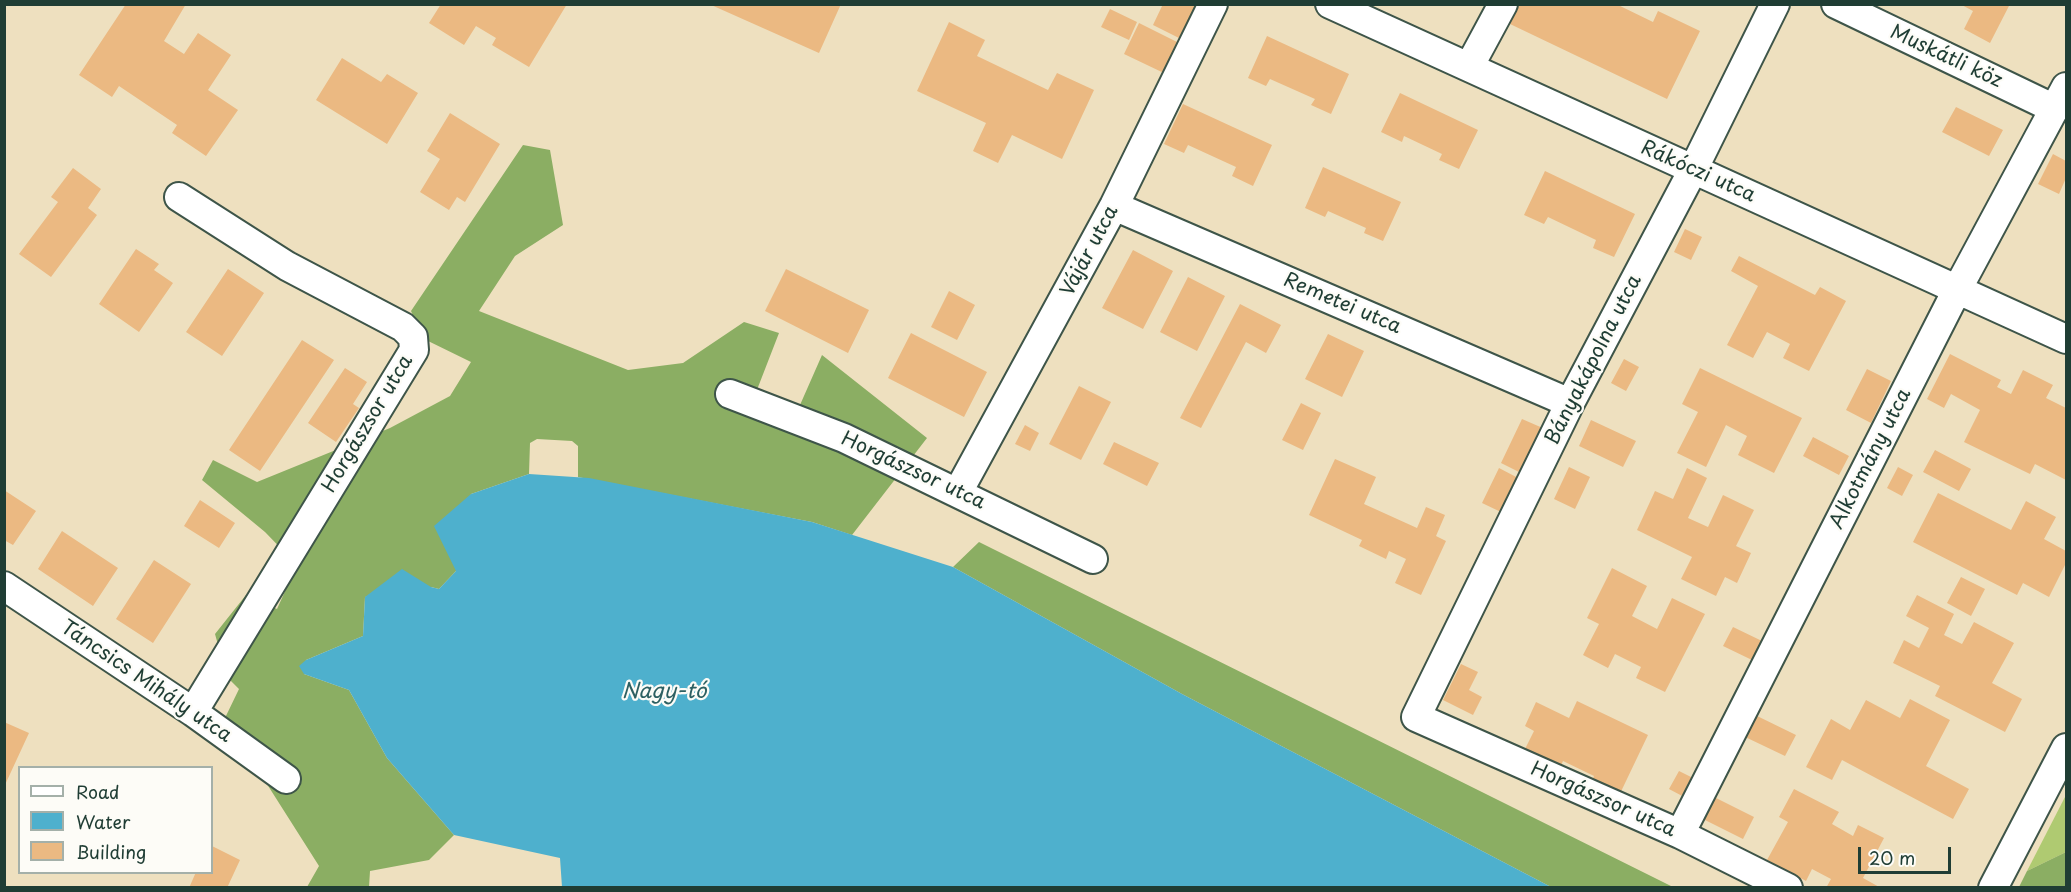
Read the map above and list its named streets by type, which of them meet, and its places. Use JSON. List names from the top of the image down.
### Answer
{
  "streets": {
    "street": [
      "Muskátli köz",
      "Rákóczi utca",
      "Vájár utca",
      "Remetei utca",
      "Bányakápolna utca",
      "Horgászsor utca",
      "Alkotmány utca",
      "Táncsics Mihály utca"
    ]
  },
  "crossings": [
    ["Muskátli köz", "Alkotmány utca"],
    ["Rákóczi utca", "Bányakápolna utca"],
    ["Rákóczi utca", "Alkotmány utca"],
    ["Vájár utca", "Remetei utca"],
    ["Vájár utca", "Horgászsor utca"],
    ["Remetei utca", "Bányakápolna utca"],
    ["Bányakápolna utca", "Horgászsor utca"],
    ["Horgászsor utca", "Alkotmány utca"],
    ["Horgászsor utca", "Táncsics Mihály utca"]
  ],
  "water": ["Nagy-tó"],
  "legend": ["Road", "Water", "Building"],
  "scale_bar": "20 m"
}
